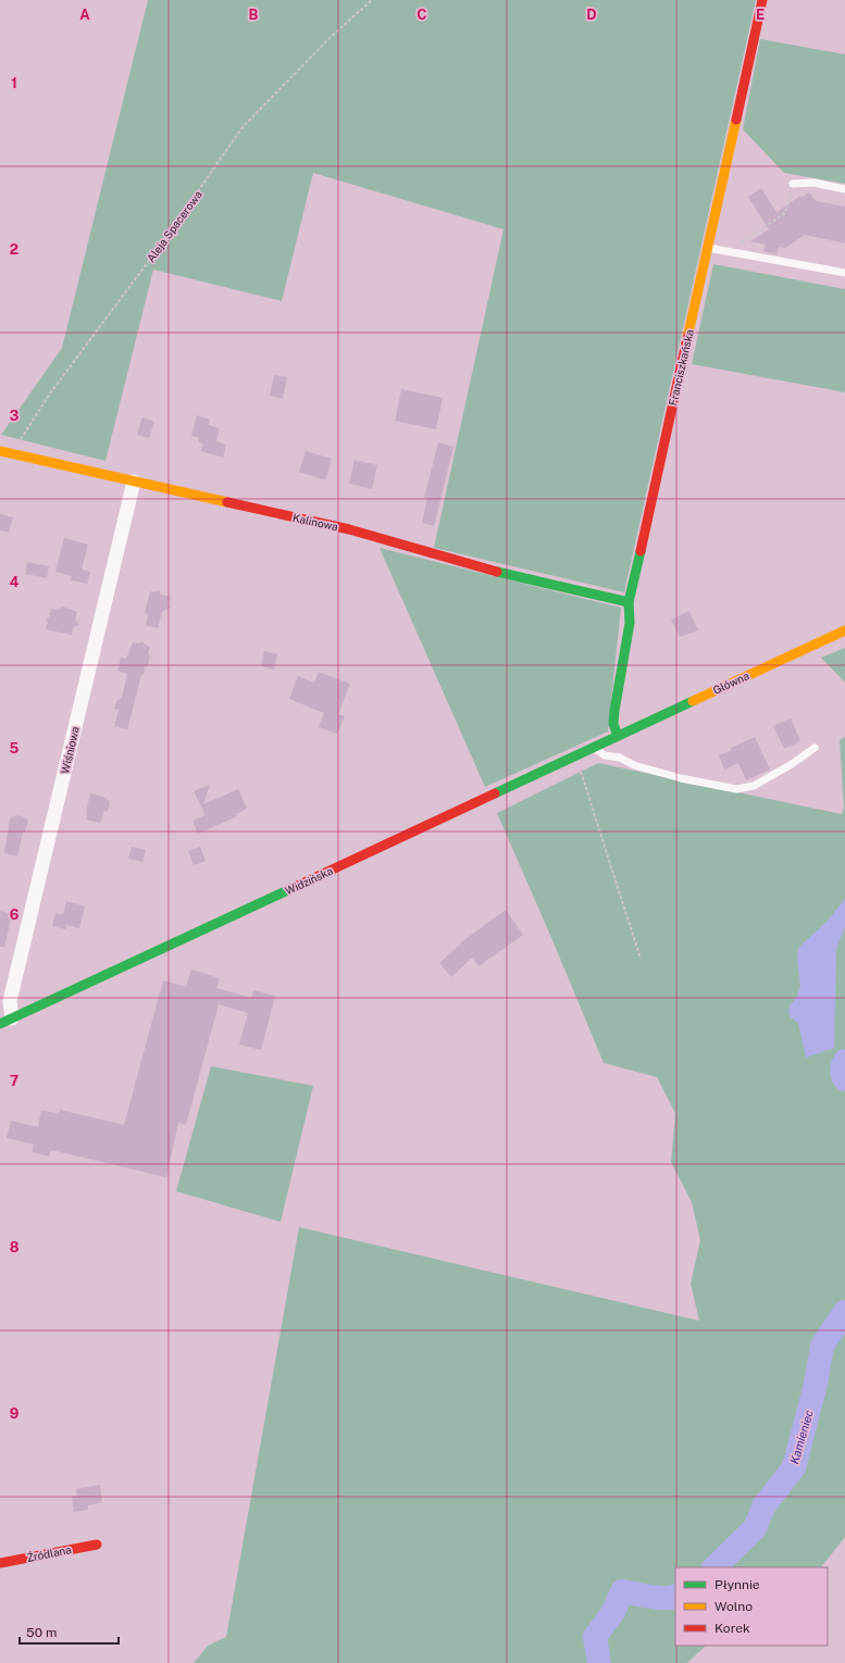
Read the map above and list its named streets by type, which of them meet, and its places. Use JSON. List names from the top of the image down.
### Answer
{
  "streets": {
    "street": [
      "Franciszkańska",
      "Kalinowa",
      "Główna",
      "Wiśniowa",
      "Widzińska",
      "Źródlana"
    ],
    "path": ["Aleja Spacerowa"]
  },
  "crossings": [
    ["Aleja Spacerowa", "Kalinowa"],
    ["Franciszkańska", "Kalinowa"],
    ["Franciszkańska", "Główna"],
    ["Franciszkańska", "Widzińska"],
    ["Kalinowa", "Wiśniowa"],
    ["Główna", "Widzińska"],
    ["Wiśniowa", "Widzińska"]
  ],
  "water": ["Kamieniec"],
  "legend": ["Płynnie", "Wolno", "Korek"],
  "scale_bar": "50 m",
  "grid": {
    "columns": [
      "A",
      "B",
      "C",
      "D",
      "E"
    ],
    "rows": [
      "1",
      "2",
      "3",
      "4",
      "5",
      "6",
      "7",
      "8",
      "9"
    ]
  }
}
